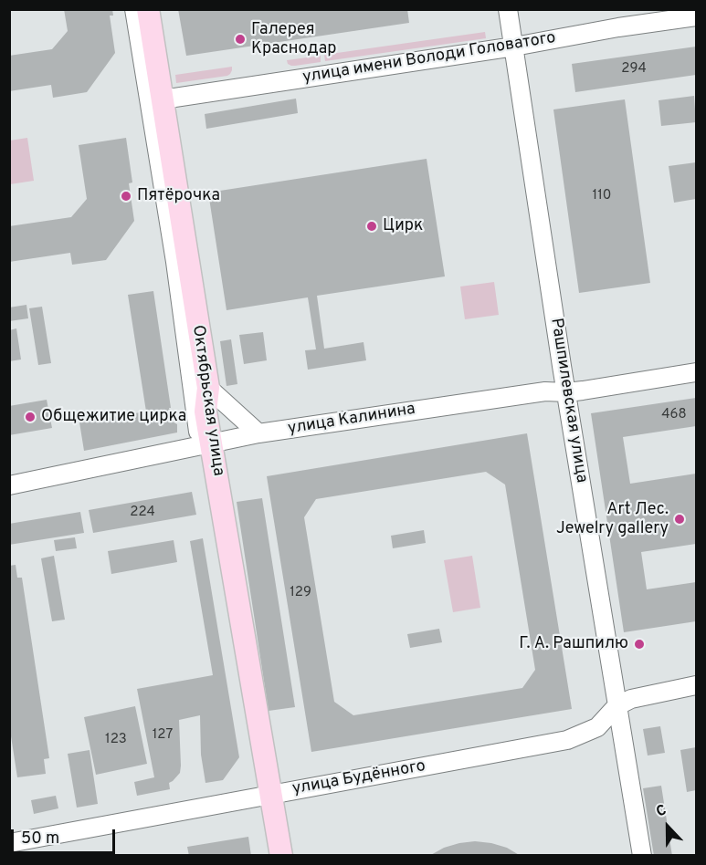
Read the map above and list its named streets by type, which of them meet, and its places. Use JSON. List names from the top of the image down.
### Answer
{
  "streets": {
    "main road": ["Октябрьская улица"],
    "street": [
      "улица имени Володи Головатого",
      "Рашпилевская улица",
      "улица Калинина",
      "улица Будённого"
    ]
  },
  "crossings": [
    ["улица имени Володи Головатого", "Октябрьская улица"],
    ["улица имени Володи Головатого", "Рашпилевская улица"],
    ["Октябрьская улица", "улица Калинина"],
    ["Октябрьская улица", "улица Будённого"],
    ["Рашпилевская улица", "улица Калинина"],
    ["Рашпилевская улица", "улица Будённого"]
  ],
  "places": [
    "Галерея Краснодар",
    "Пятёрочка",
    "Цирк",
    "Общежитие цирка",
    "Art Лес. Jewelry gallery",
    "Г. А. Рашпилю"
  ],
  "house_numbers": [
    "294",
    "110",
    "468",
    "224",
    "129",
    "127",
    "123"
  ],
  "scale_bar": "50 m",
  "north": "top"
}
